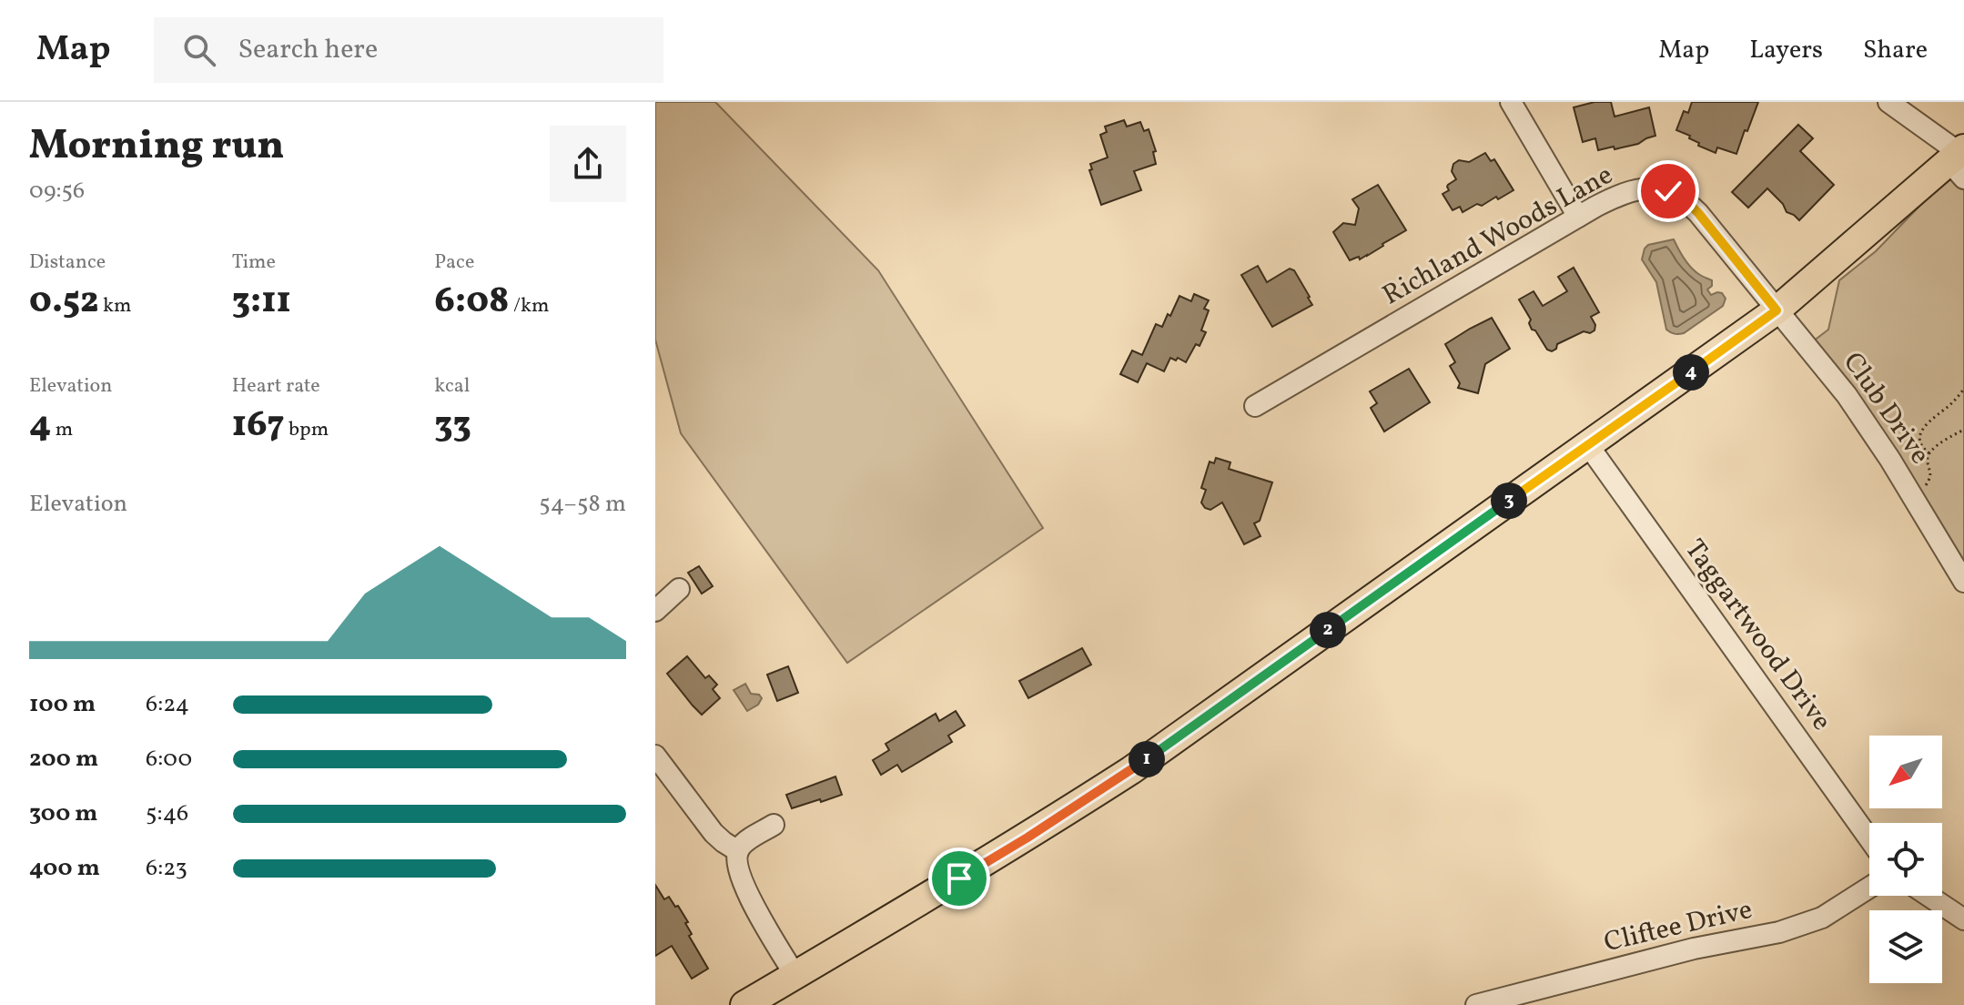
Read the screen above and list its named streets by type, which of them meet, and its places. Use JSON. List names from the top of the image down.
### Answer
{
  "streets": {
    "street": [
      "Richland Woods Lane",
      "Club Drive",
      "Taggartwood Drive",
      "Cliftee Drive"
    ]
  },
  "crossings": [
    ["Richland Woods Lane", "Club Drive"]
  ],
  "north": "bottom left",
  "page": {
    "header": "Map",
    "search": "Search here",
    "nav": ["Map", "Layers", "Share"],
    "heading": ["Morning run", "09:56"],
    "stats": [
      ["Distance", "0.52 km"],
      ["Time", "3:11"],
      ["Pace", "6:08 /km"],
      ["Elevation", "4 m"],
      ["Heart rate", "167 bpm"],
      ["kcal", "33"]
    ],
    "pins": [
      "4",
      "3",
      "2",
      "1"
    ],
    "chart": ["Elevation", "54–58 m"],
    "list": [
      {
        "name": "100 m",
        "note": "6:24"
      },
      {
        "name": "200 m",
        "note": "6:00"
      },
      {
        "name": "300 m",
        "note": "5:46"
      },
      {
        "name": "400 m",
        "note": "6:23"
      }
    ]
  }
}
